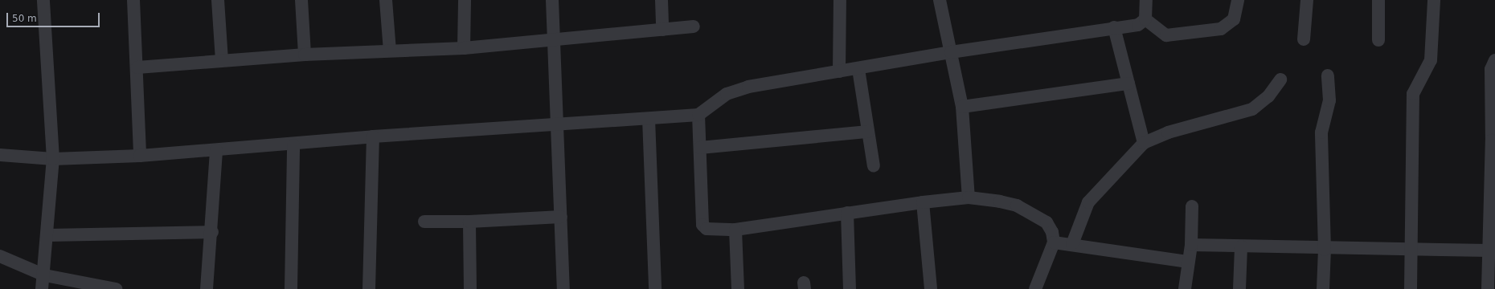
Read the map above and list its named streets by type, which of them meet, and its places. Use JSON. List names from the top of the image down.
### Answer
{
  "scale_bar": "50 m"
}
